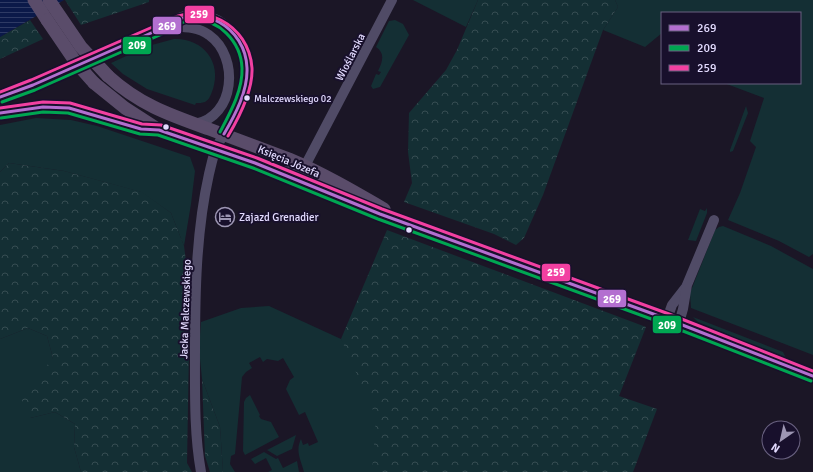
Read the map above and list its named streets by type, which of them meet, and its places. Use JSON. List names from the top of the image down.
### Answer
{
  "streets": {
    "main road": ["Księcia Józefa"],
    "street": ["Wioślarska", "Jacka Malczewskiego"]
  },
  "crossings": [
    ["Wioślarska", "Księcia Józefa"],
    ["Księcia Józefa", "Jacka Malczewskiego"]
  ],
  "places": {
    "other": ["Malczewskiego 02"],
    "hotel": ["Zajazd Grenadier"]
  },
  "lines": ["transit line 259", "transit line 269", "transit line 209"],
  "legend": ["269", "209", "259"],
  "north": "bottom left"
}
